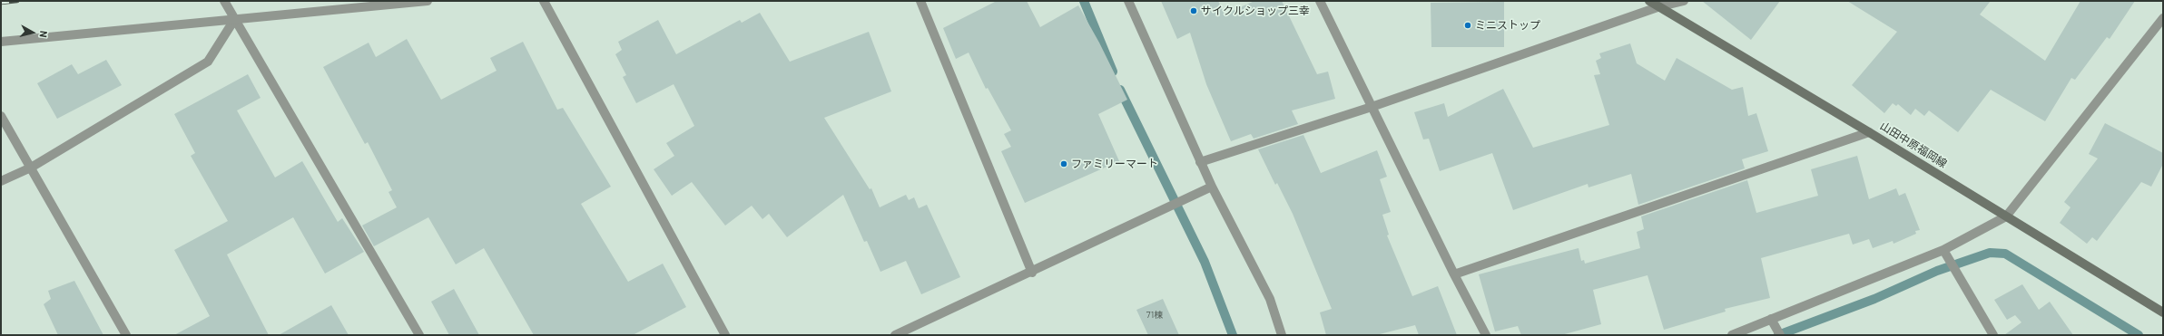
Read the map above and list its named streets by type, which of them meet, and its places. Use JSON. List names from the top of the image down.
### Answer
{
  "streets": {
    "main road": ["山田中原福岡線"]
  },
  "places": ["サイクルショップ三幸", "ミニストップ", "ファミリーマート"],
  "house_numbers": ["71棟"],
  "north": "right"
}
